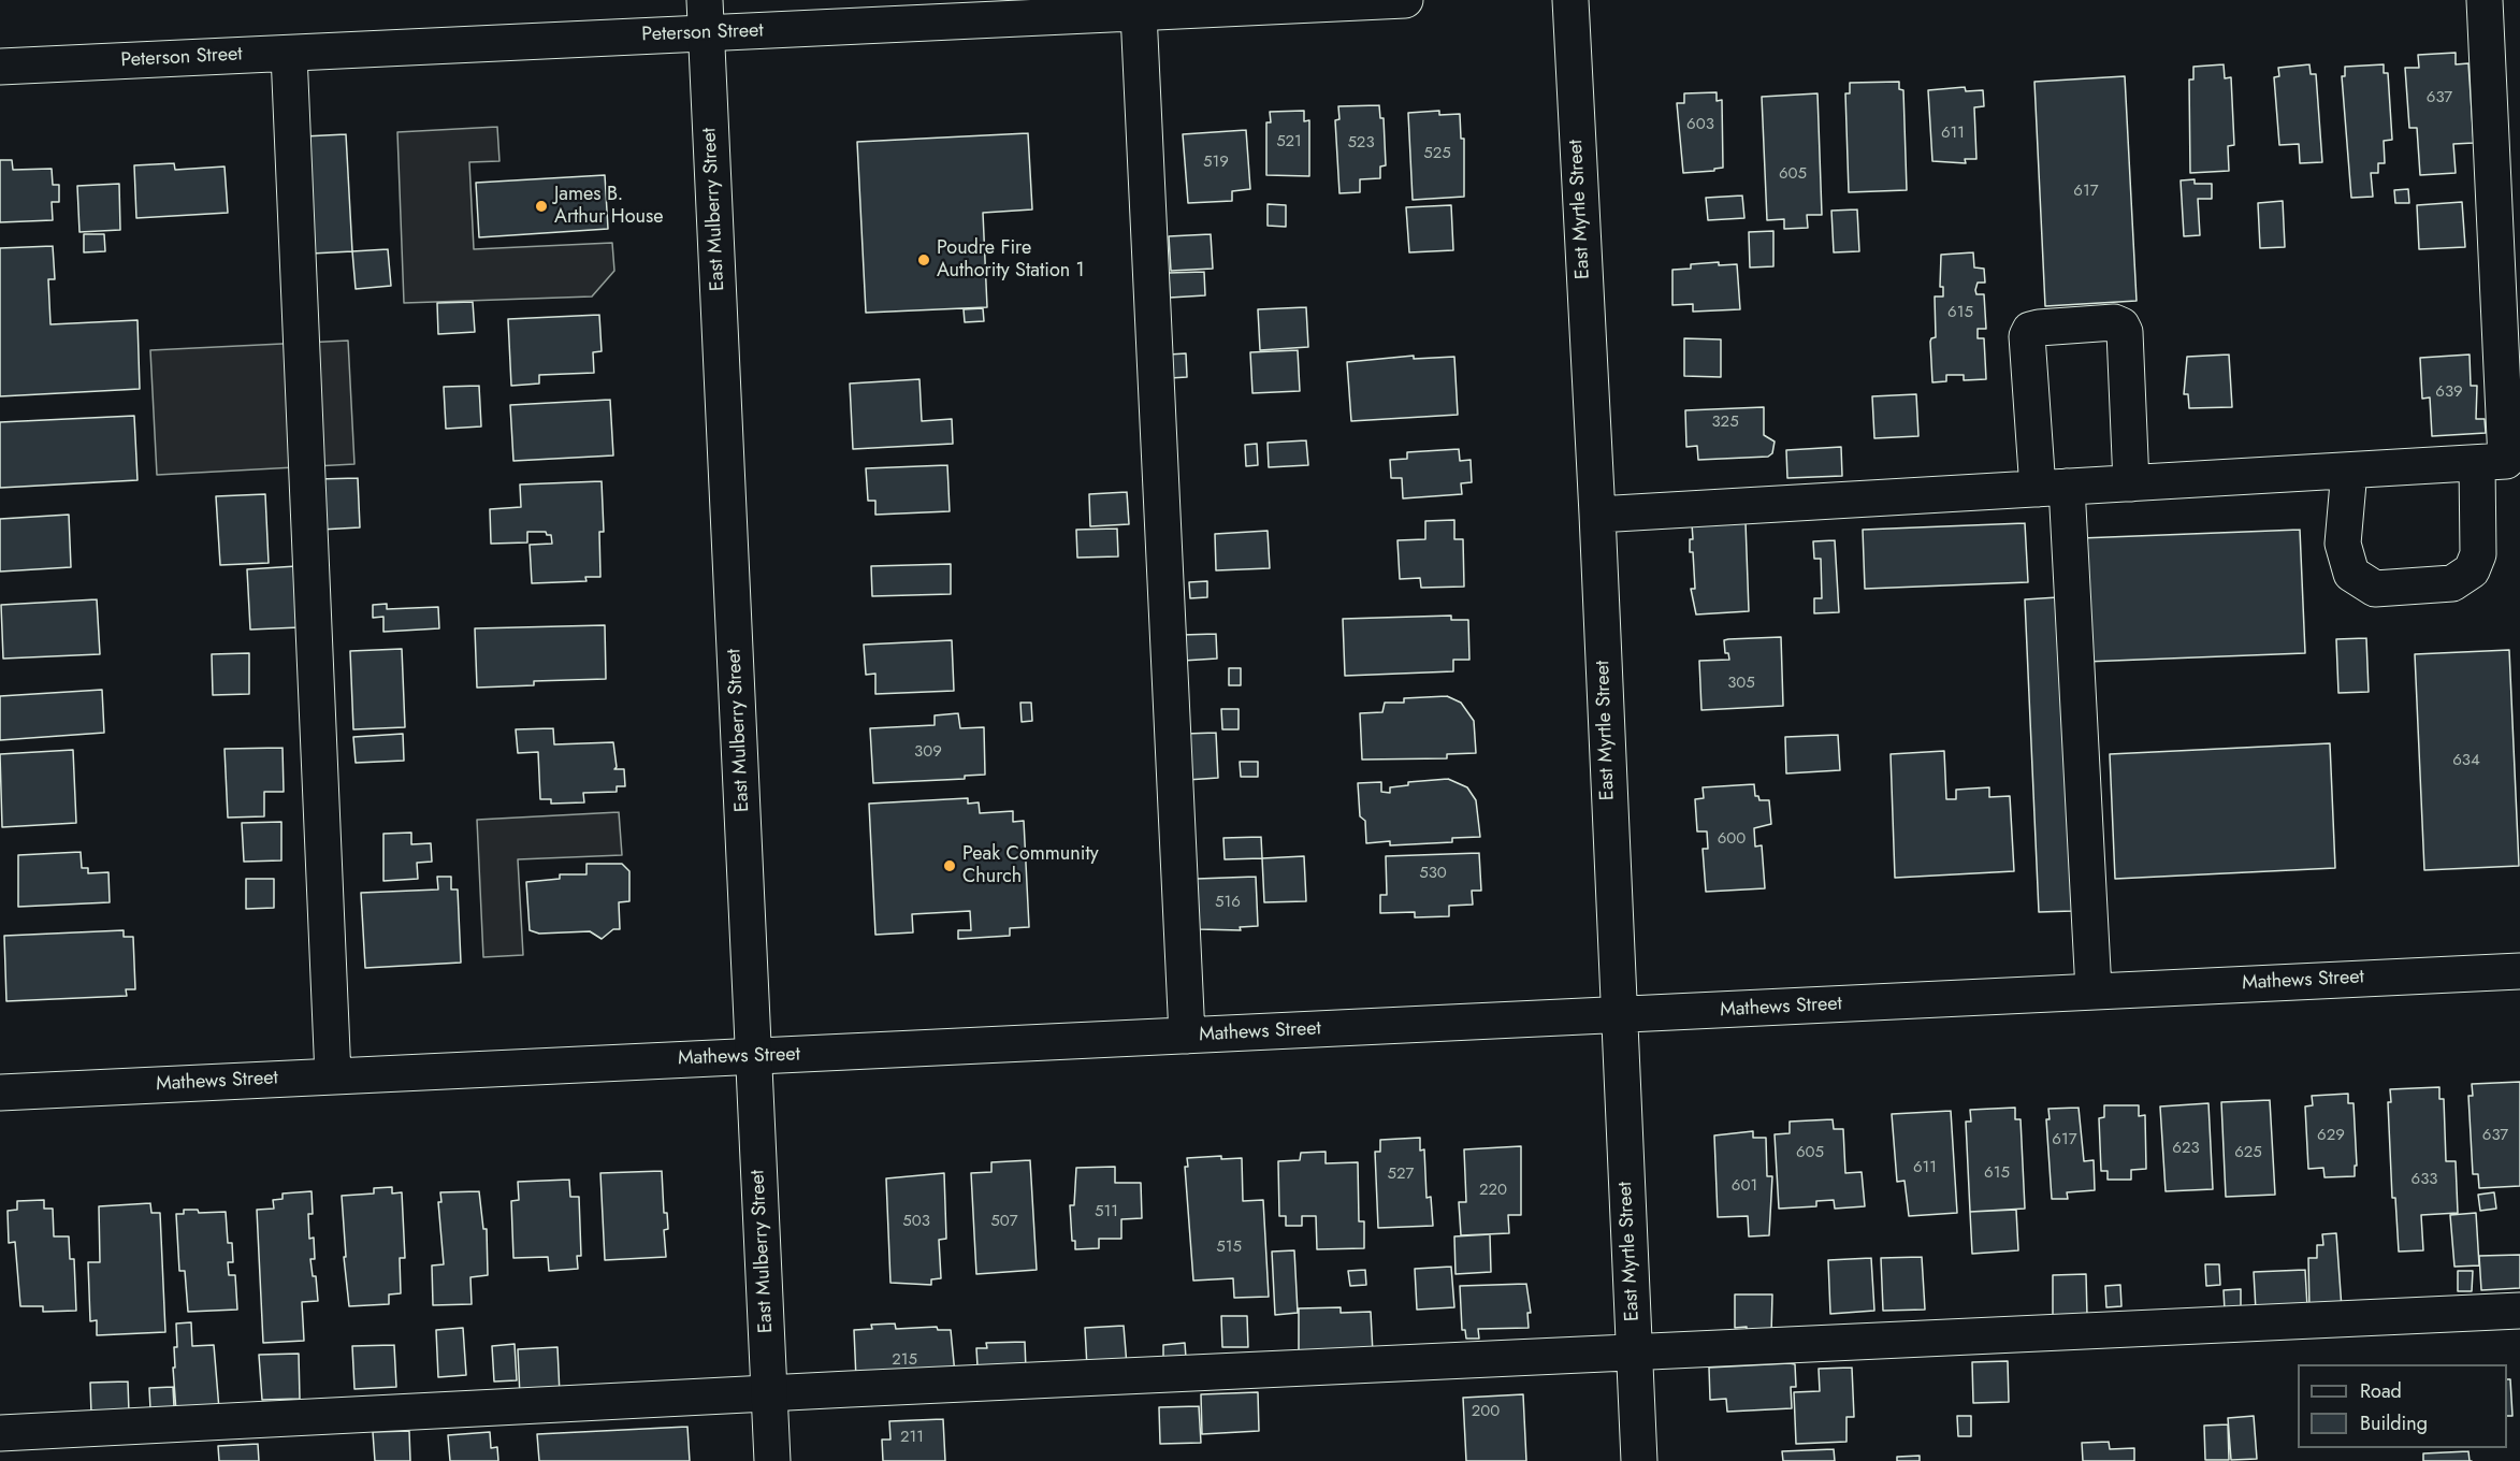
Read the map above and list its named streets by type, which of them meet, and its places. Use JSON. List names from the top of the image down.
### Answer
{
  "streets": {
    "main road": [
      "Peterson Street",
      "East Mulberry Street",
      "East Myrtle Street",
      "Mathews Street"
    ]
  },
  "crossings": [
    ["Peterson Street", "East Mulberry Street"],
    ["East Mulberry Street", "Mathews Street"],
    ["East Myrtle Street", "Mathews Street"]
  ],
  "places": ["James B. Arthur House", "Poudre Fire Authority Station 1", "Peak Community Church"],
  "house_numbers": [
    "637",
    "603",
    "611",
    "521",
    "523",
    "525",
    "519",
    "605",
    "617",
    "615",
    "639",
    "325",
    "305",
    "309",
    "634",
    "600",
    "530",
    "516",
    "629",
    "637",
    "617",
    "623",
    "605",
    "625",
    "611",
    "615",
    "527",
    "633",
    "601",
    "220",
    "511",
    "503",
    "507",
    "515",
    "215",
    "200",
    "211"
  ],
  "legend": ["Road", "Building"]
}
